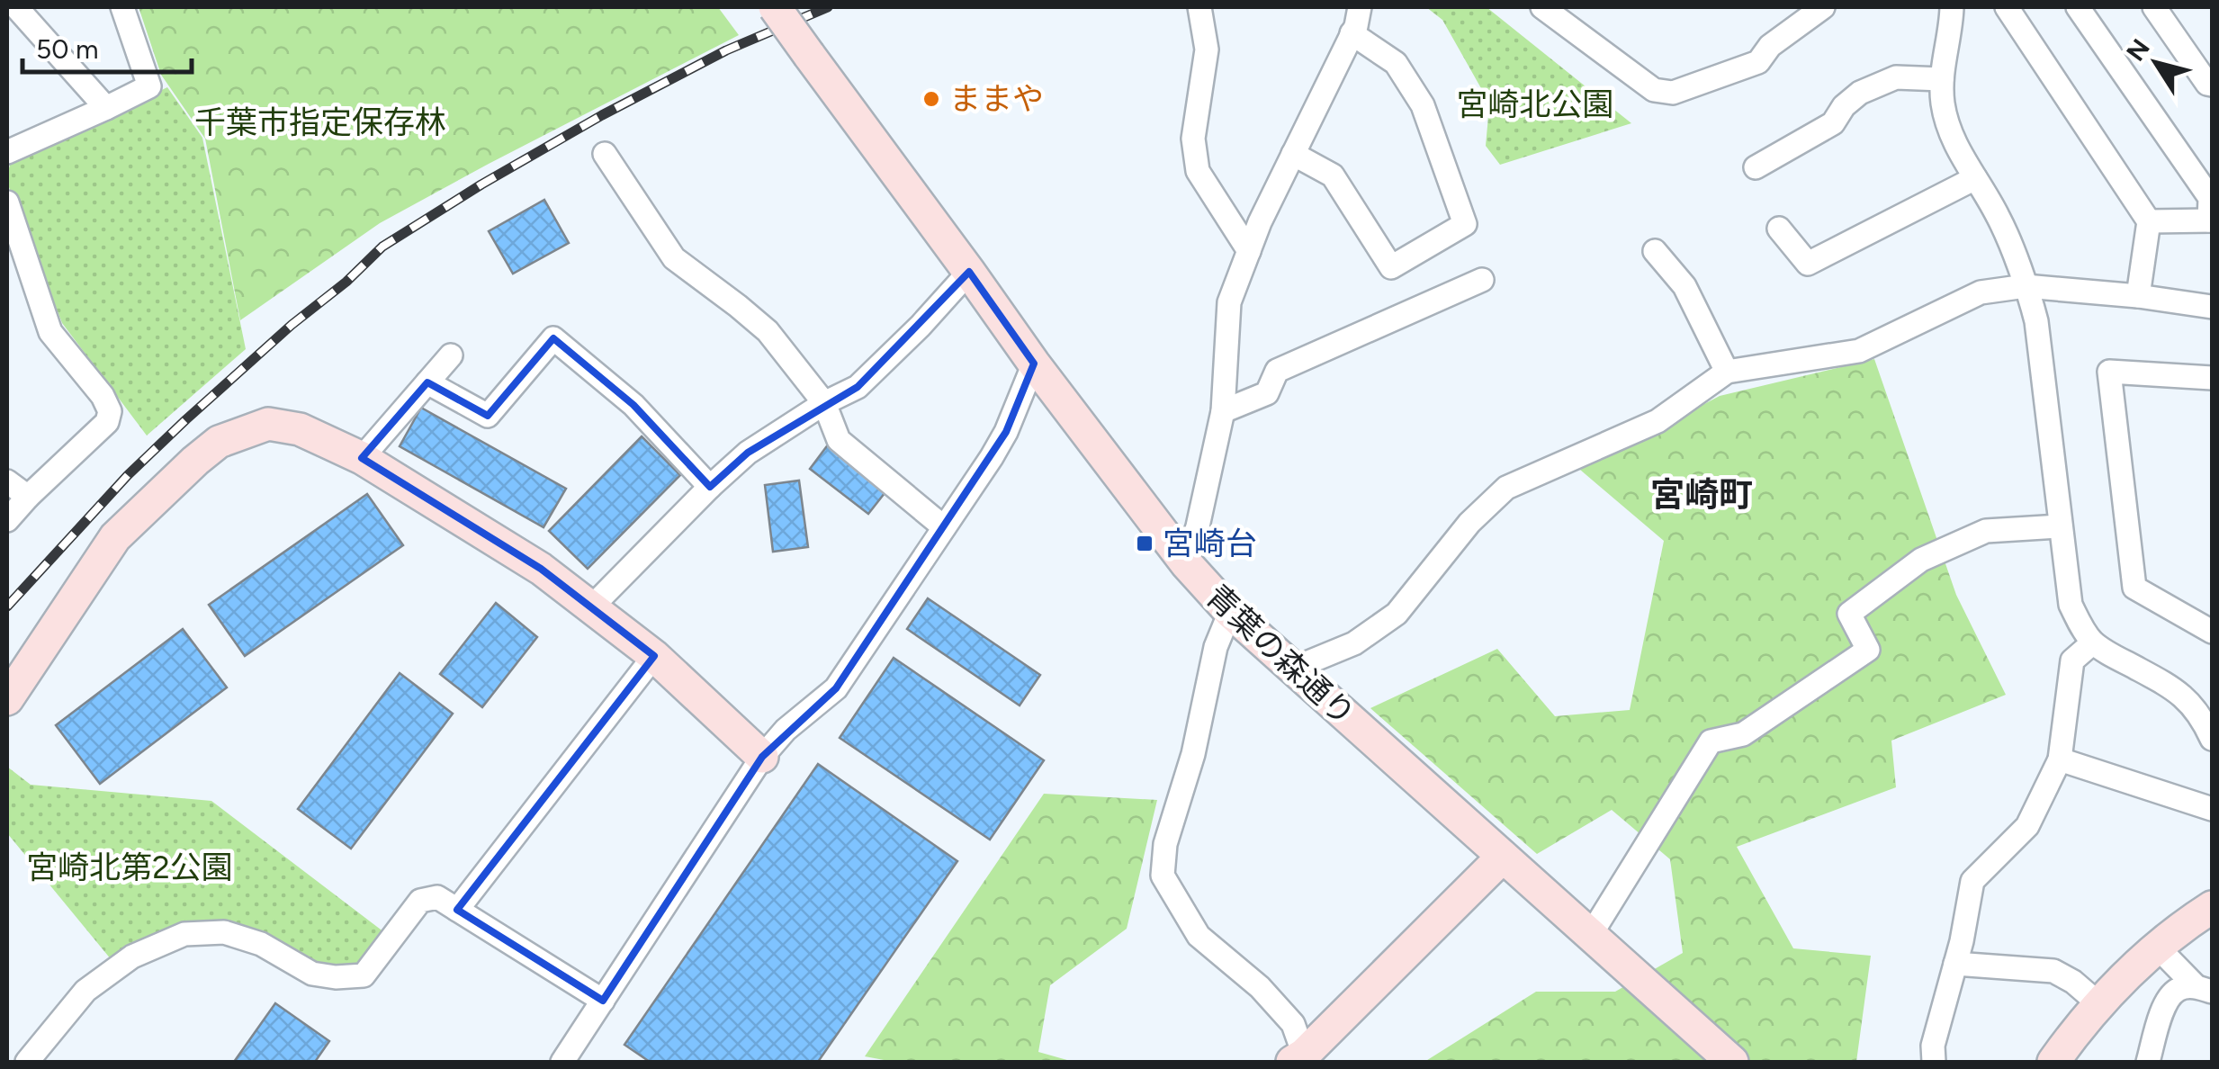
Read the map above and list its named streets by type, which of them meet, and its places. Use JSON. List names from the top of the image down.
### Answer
{
  "streets": {
    "street": ["青葉の森通り"]
  },
  "districts": ["宮崎町"],
  "parks": ["宮崎北公園", "千葉市指定保存林", "宮崎北第2公園"],
  "places": {
    "other": ["ままや"],
    "transit": ["宮崎台"]
  },
  "scale_bar": "50 m",
  "north": "top left"
}
